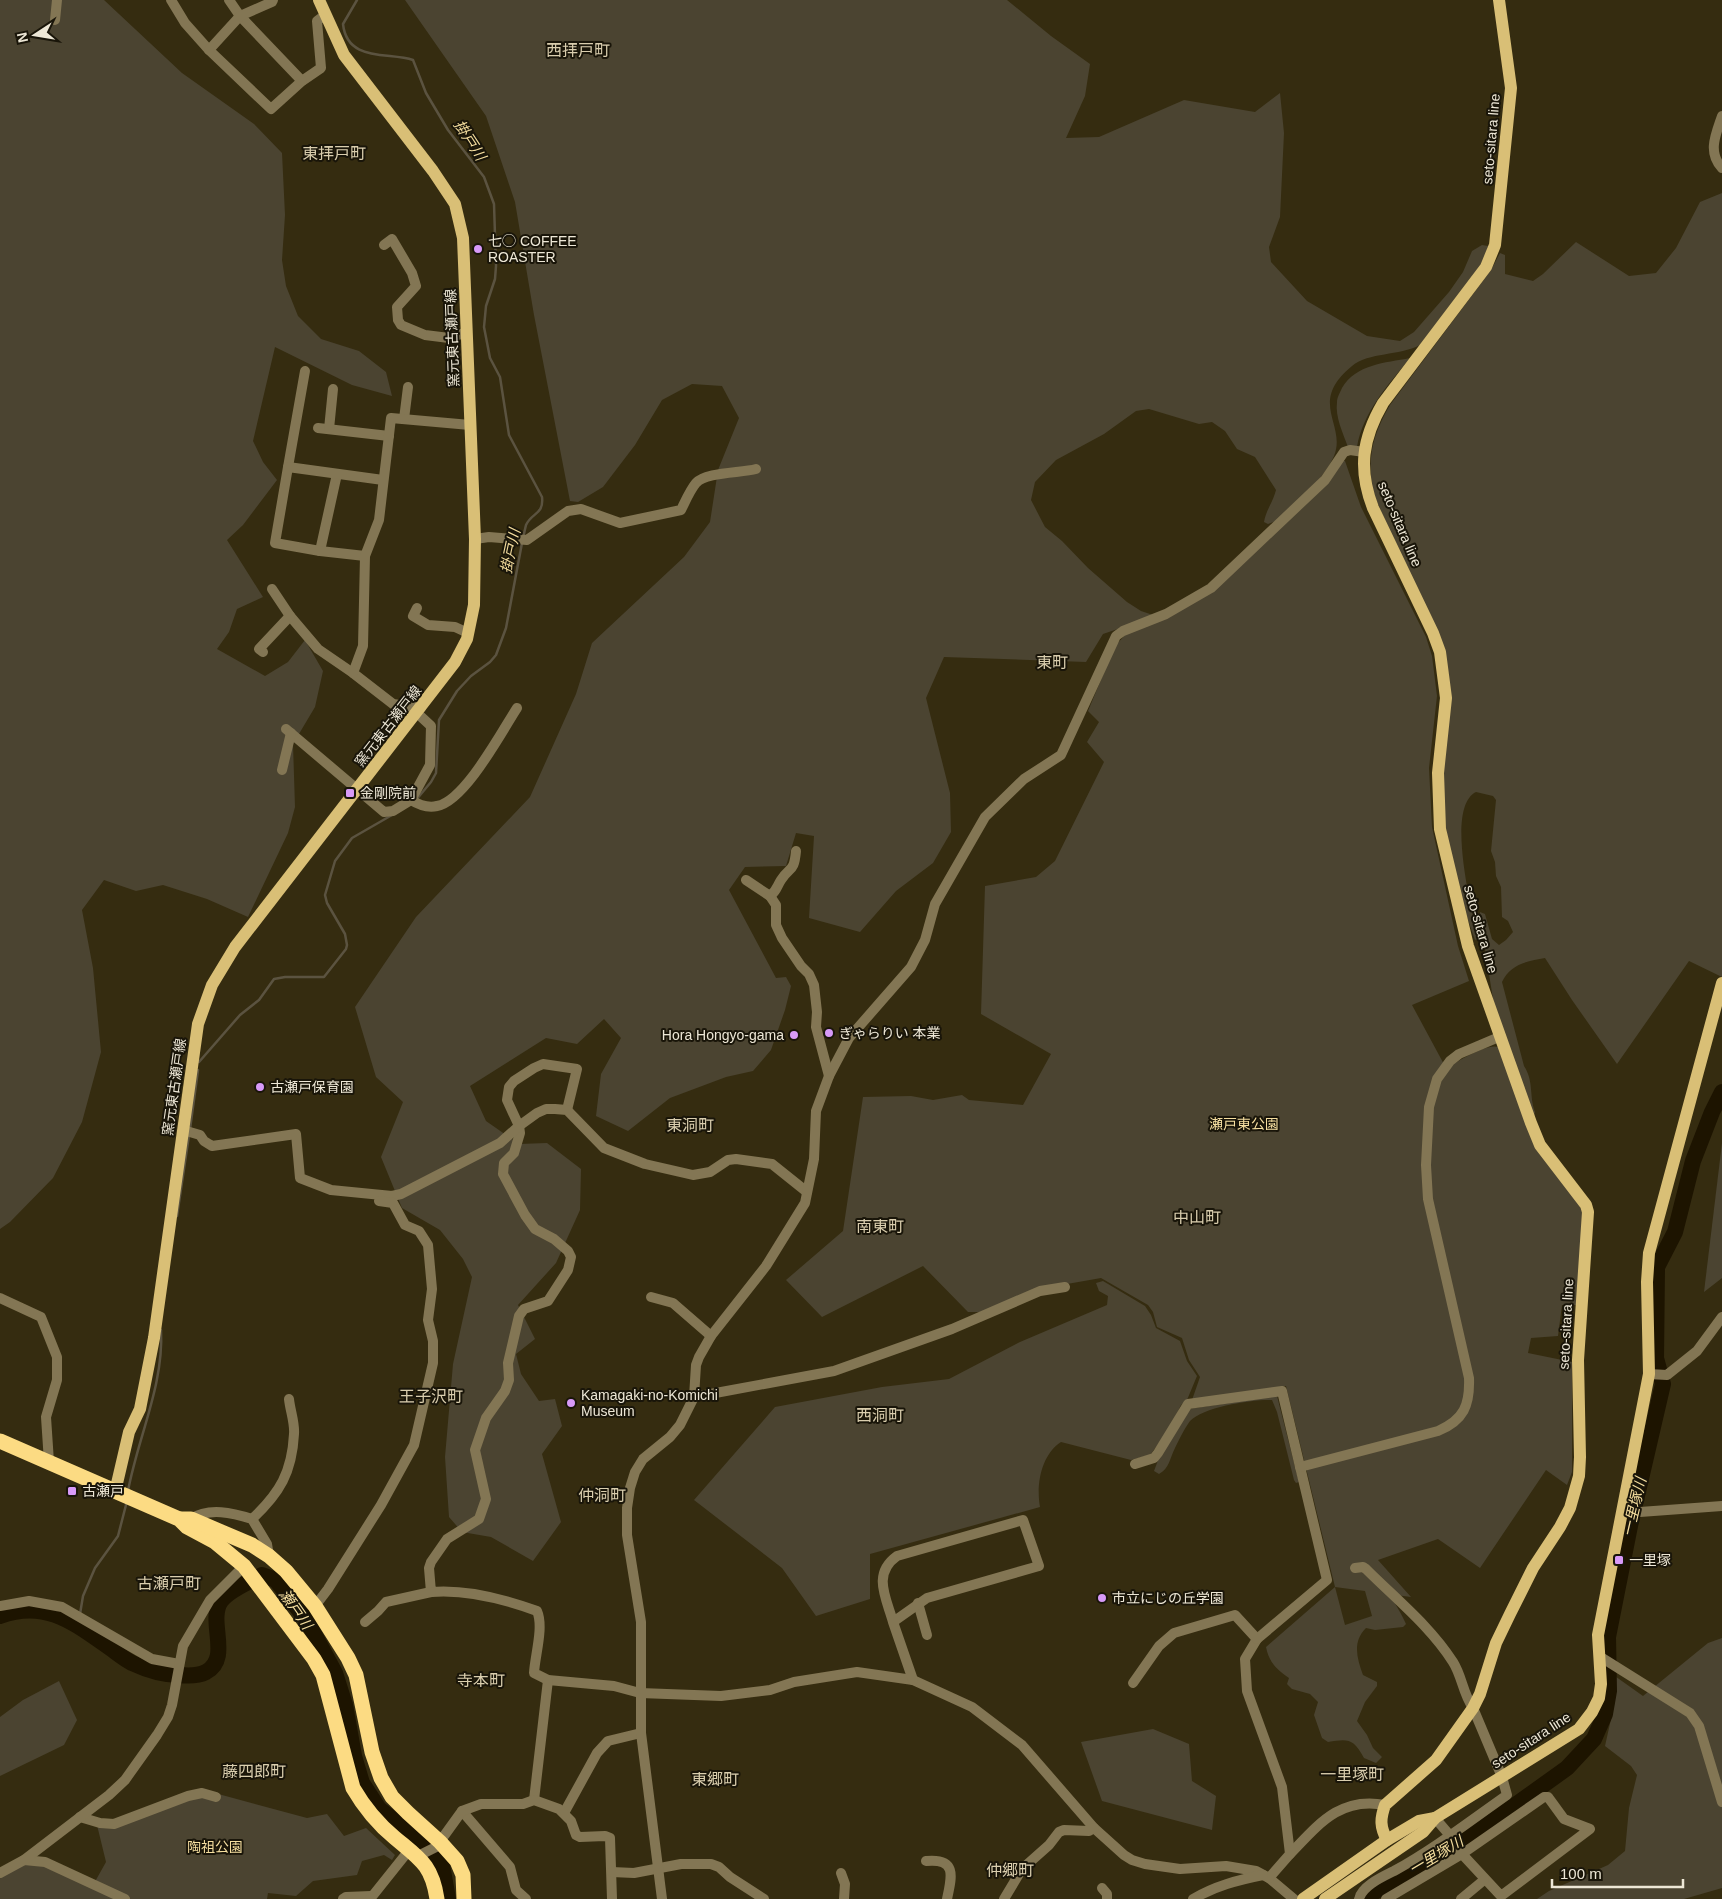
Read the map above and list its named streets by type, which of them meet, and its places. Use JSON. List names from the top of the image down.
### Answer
{
  "streets": {
    "main road": ["seto-sitara line", "窯元東古瀬戸線"]
  },
  "districts": [
    "西拝戸町",
    "東拝戸町",
    "東町",
    "東洞町",
    "中山町",
    "南東町",
    "王子沢町",
    "西洞町",
    "仲洞町",
    "古瀬戸町",
    "寺本町",
    "藤四郎町",
    "一里塚町",
    "東郷町",
    "仲郷町"
  ],
  "water": ["掛戸川", "一里塚川", "瀬戸川"],
  "parks": ["瀬戸東公園", "陶祖公園"],
  "places": {
    "other": [
      "七◯ COFFEE ROASTER",
      "ぎゃらりい 本業",
      "Hora Hongyo-gama",
      "古瀬戸保育園",
      "Kamagaki-no-Komichi Museum",
      "市立にじの丘学園"
    ],
    "transit": ["金剛院前", "古瀬戸", "一里塚"]
  },
  "scale_bar": "100 m",
  "north": "left"
}
